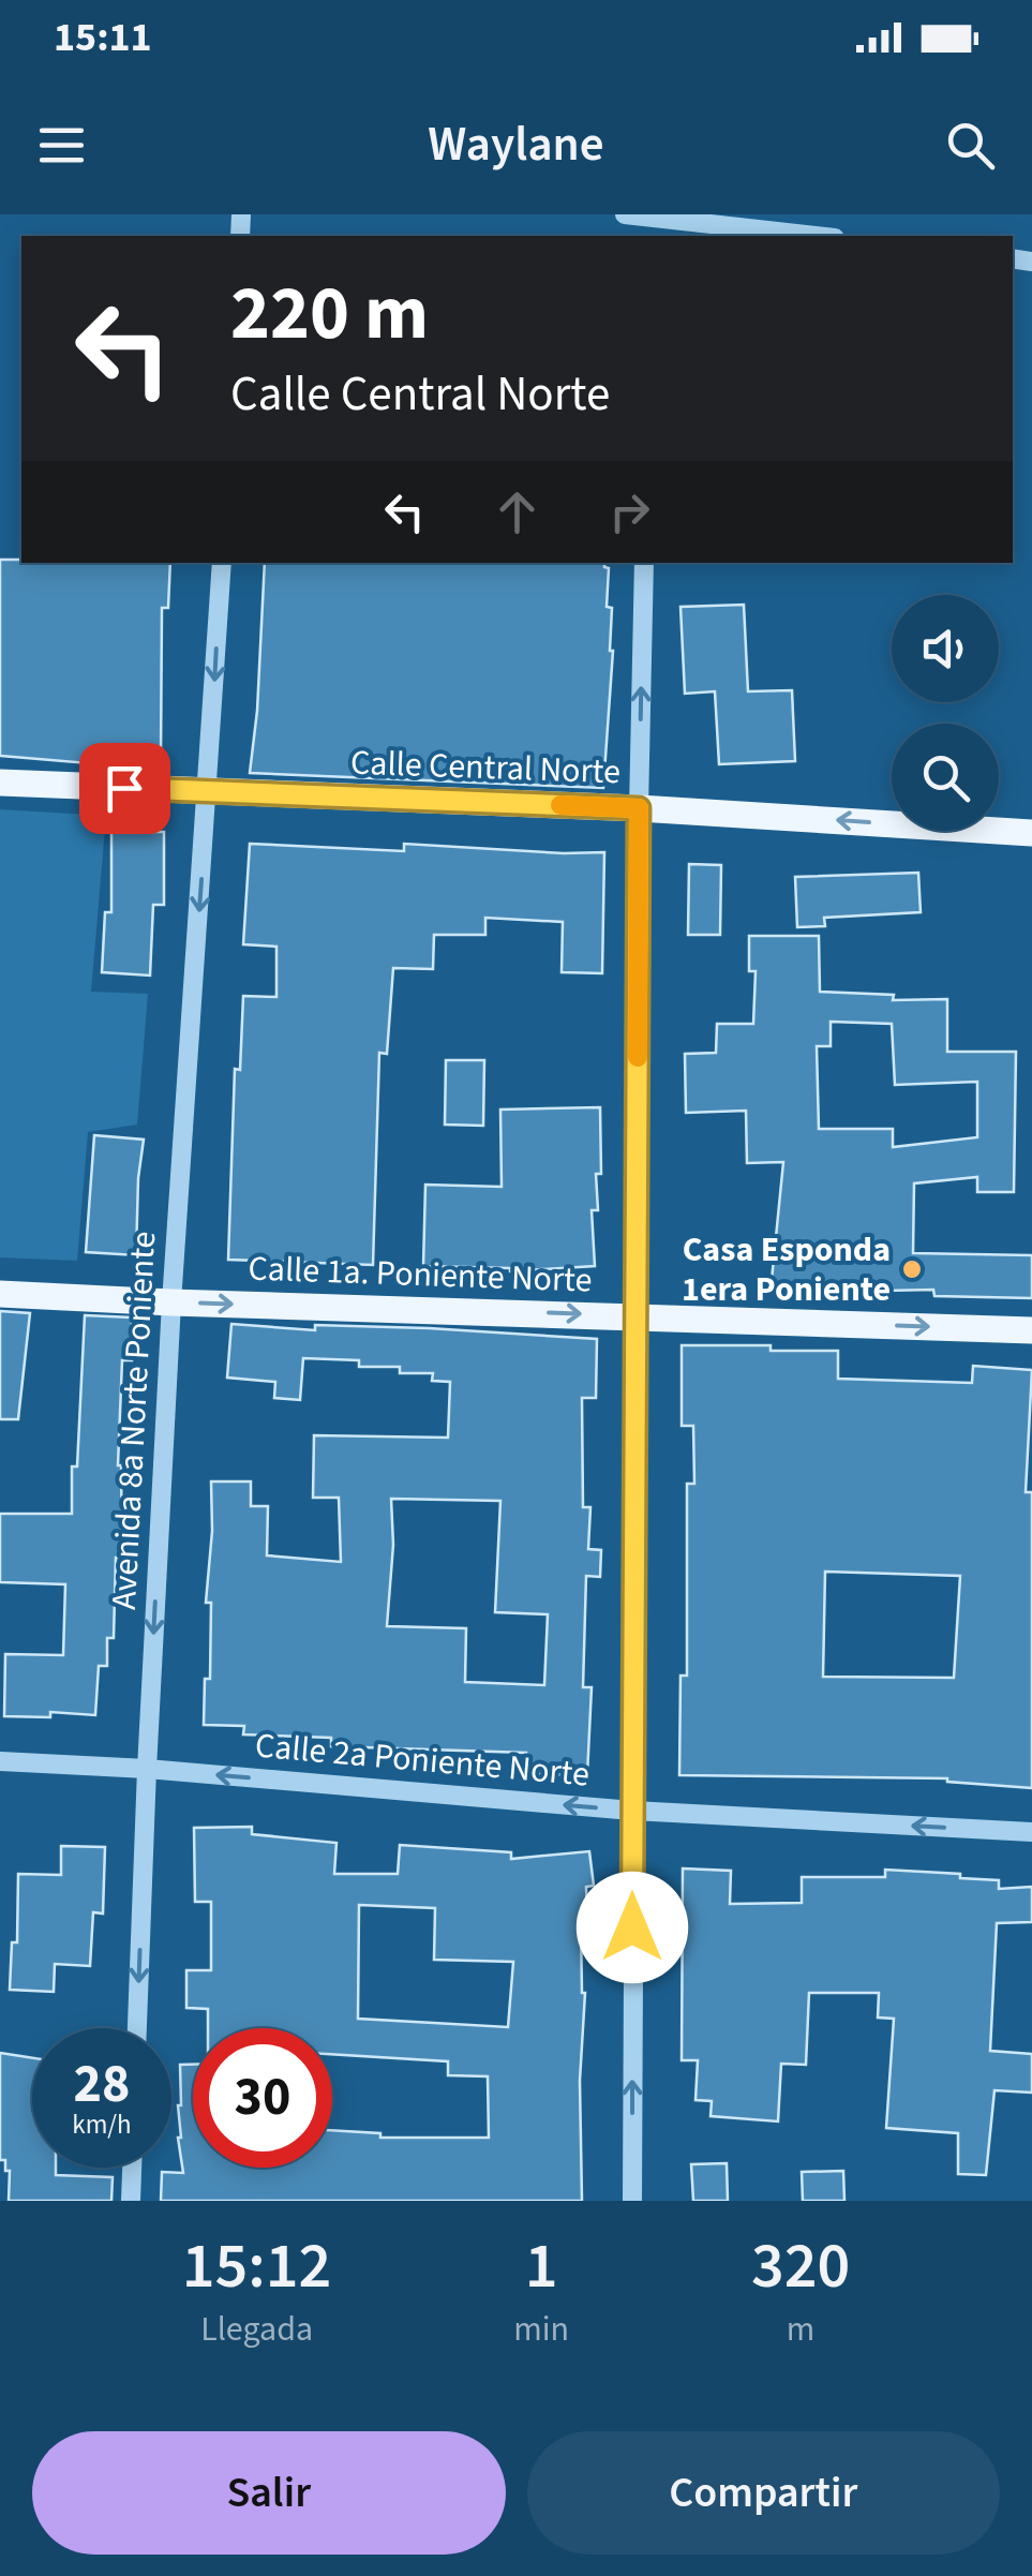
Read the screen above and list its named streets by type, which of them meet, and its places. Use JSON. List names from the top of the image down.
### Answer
{
  "streets": {
    "main road": ["Calle Central Norte", "Calle 1a. Poniente Norte"],
    "street": ["Avenida 8a Norte Poniente", "Calle 2a Poniente Norte"]
  },
  "crossings": [
    ["Calle Central Norte", "Avenida 8a Norte Poniente"],
    ["Calle 1a. Poniente Norte", "Avenida 8a Norte Poniente"],
    ["Avenida 8a Norte Poniente", "Calle 2a Poniente Norte"]
  ],
  "one_way": [
    "Calle Central Norte",
    "Calle 1a. Poniente Norte",
    "Avenida 8a Norte Poniente",
    "Calle 2a Poniente Norte"
  ],
  "places": ["Casa Esponda 1era Poniente"],
  "page": {
    "status": "15:11",
    "header": "Waylane",
    "turn": ["220 m", "Calle Central Norte"],
    "speed": "28 km/h",
    "limit": "30",
    "eta": [
      "15:12",
      "Llegada",
      "1",
      "min",
      "320",
      "m"
    ],
    "buttons": ["Salir", "Compartir"]
  }
}
